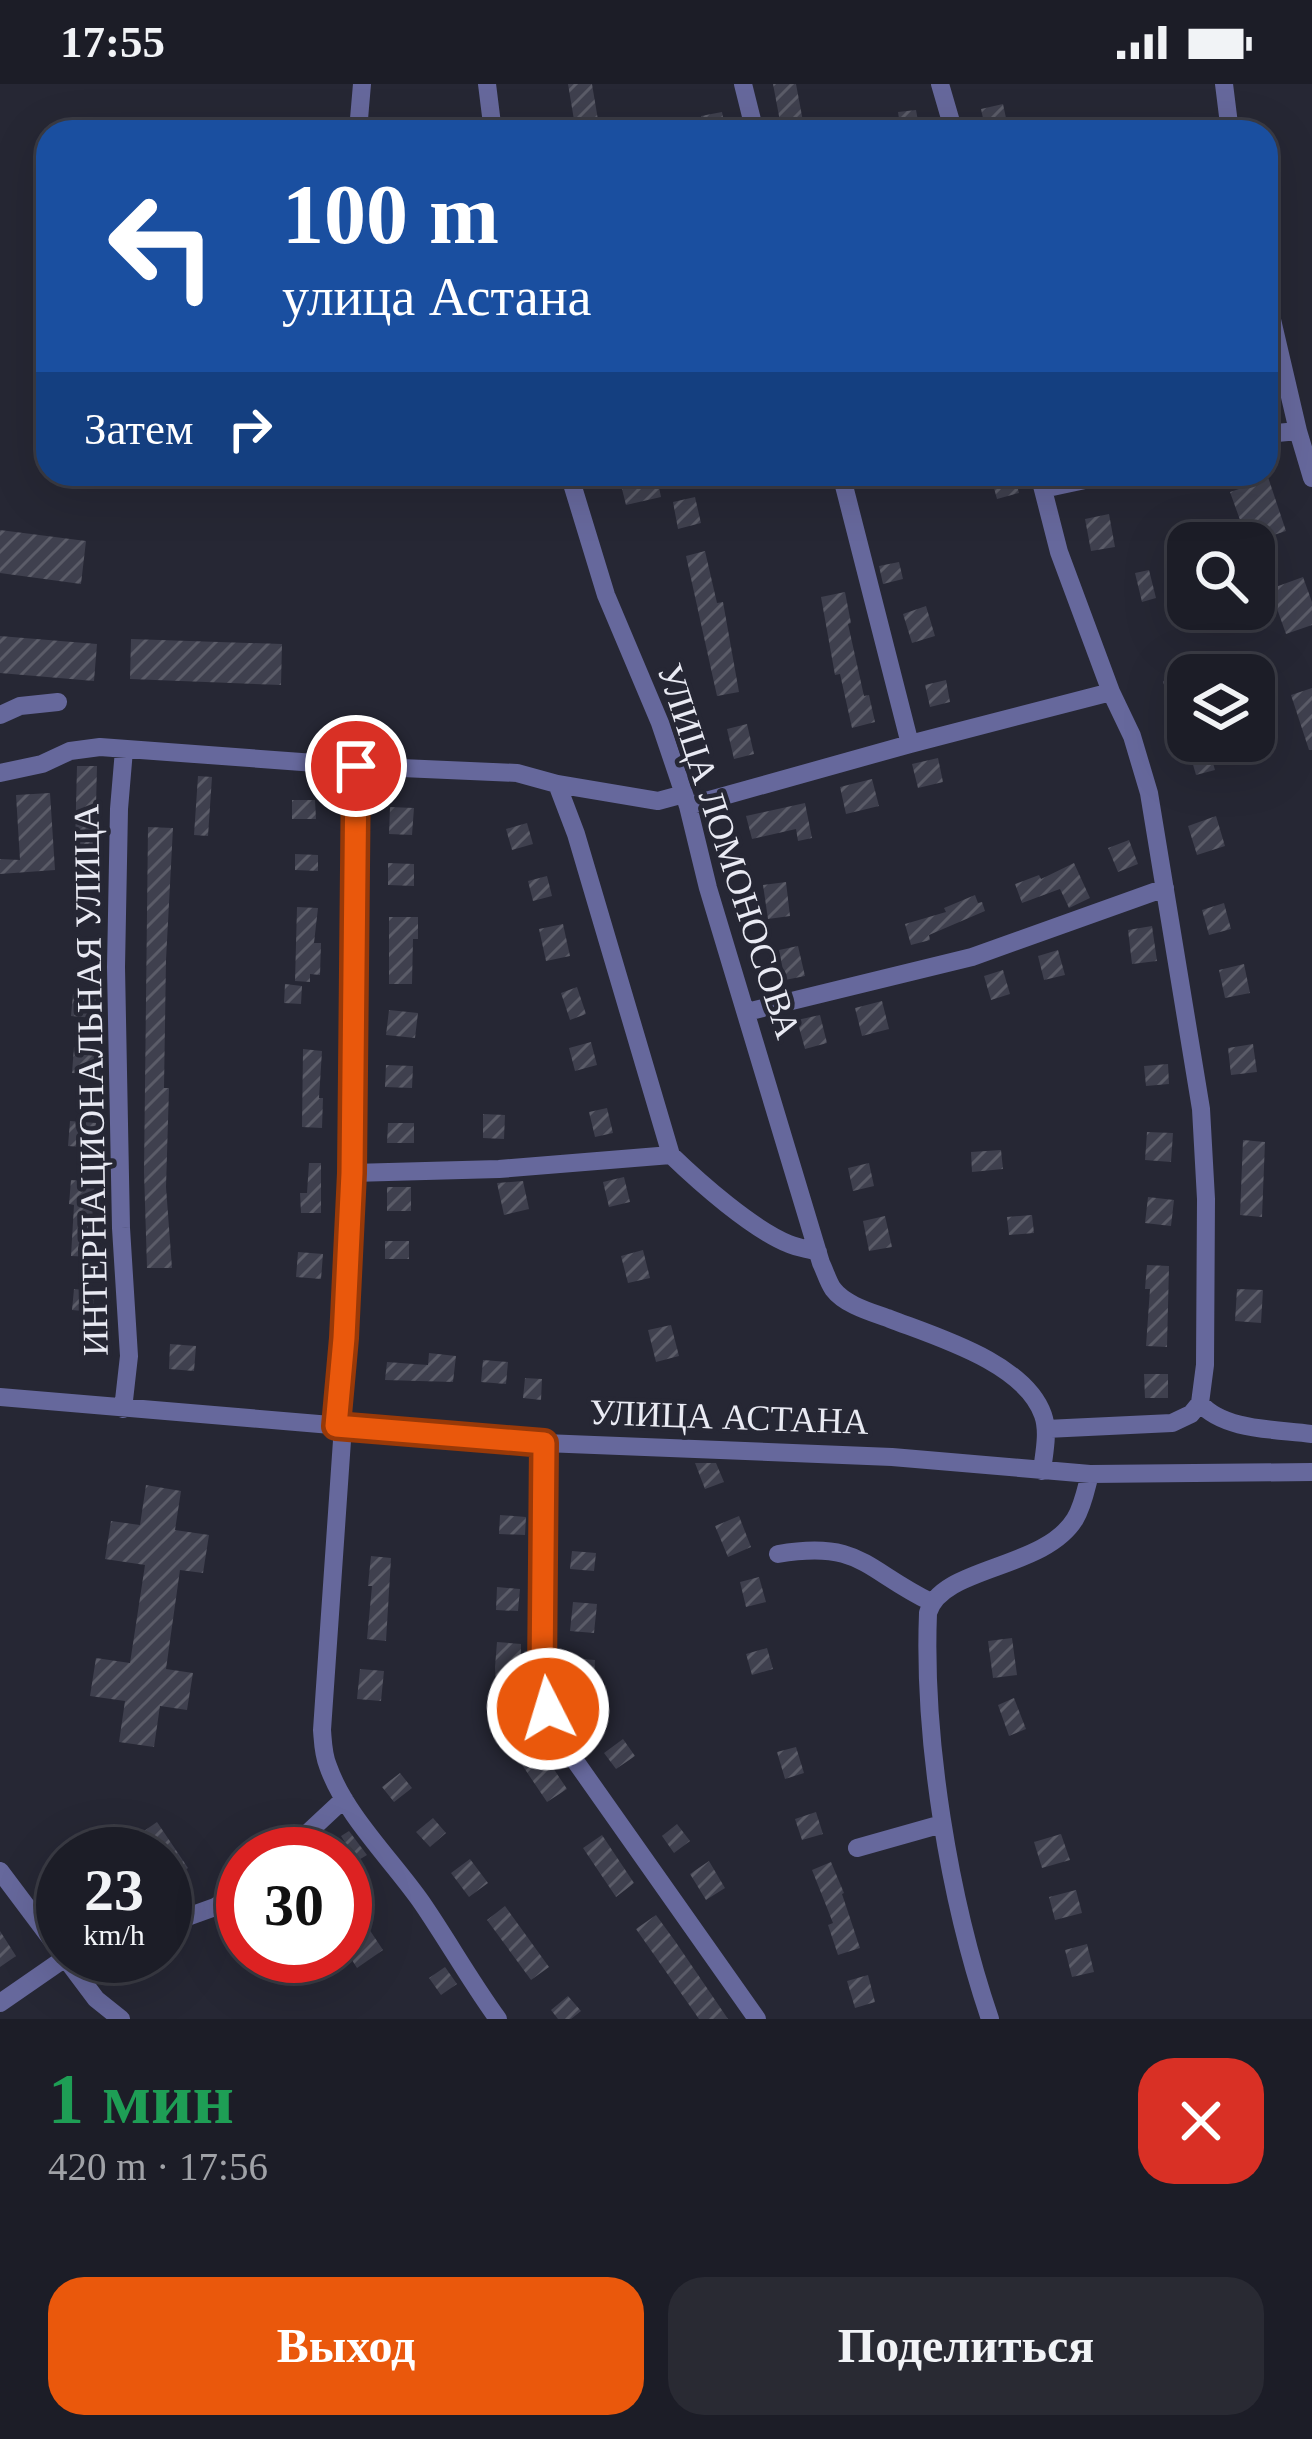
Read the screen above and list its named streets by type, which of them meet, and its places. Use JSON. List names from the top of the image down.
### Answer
{
  "streets": {
    "street": ["УЛИЦА ЛОМОНОСОВА", "ИНТЕРНАЦИОНАЛЬНАЯ УЛИЦА", "УЛИЦА АСТАНА"]
  },
  "crossings": [
    ["ИНТЕРНАЦИОНАЛЬНАЯ УЛИЦА", "УЛИЦА АСТАНА"]
  ],
  "page": {
    "status": "17:55",
    "turn": ["100 m", "улица Астана"],
    "then": "Затем",
    "speed": "23 km/h",
    "limit": "30",
    "heading": ["1 мин", "420 m · 17:56"],
    "buttons": ["Выход", "Поделиться"]
  }
}
